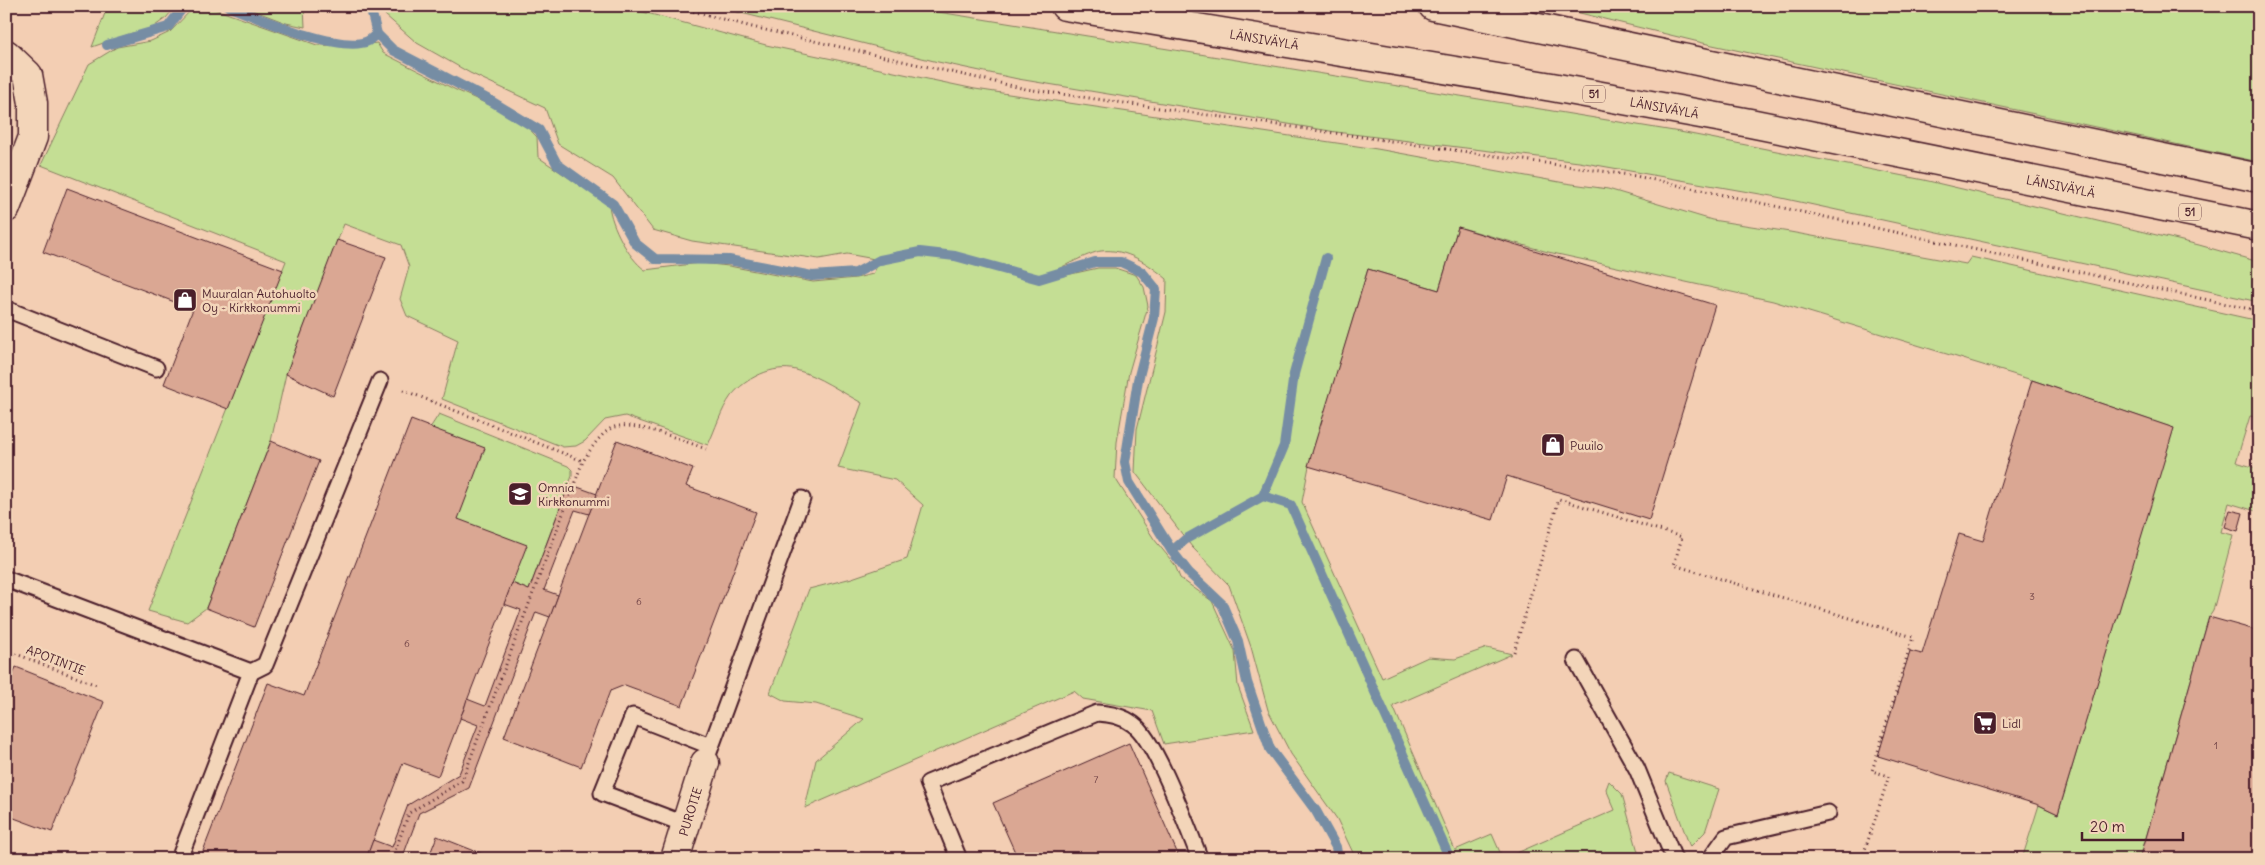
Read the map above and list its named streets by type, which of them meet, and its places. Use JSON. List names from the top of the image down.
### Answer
{
  "streets": {
    "main road": ["LÄNSIVÄYLÄ", "51", "PUROTIE"],
    "path": ["APOTINTIE"]
  },
  "places": {
    "shop": ["Muuralan Autohuolto Oy - Kirkkonummi", "Puuilo"],
    "school or university": ["Omnia Kirkkonummi"],
    "supermarket": ["Lidl"]
  },
  "house_numbers": [
    "3",
    "6",
    "6",
    "1",
    "7"
  ],
  "scale_bar": "20 m"
}
